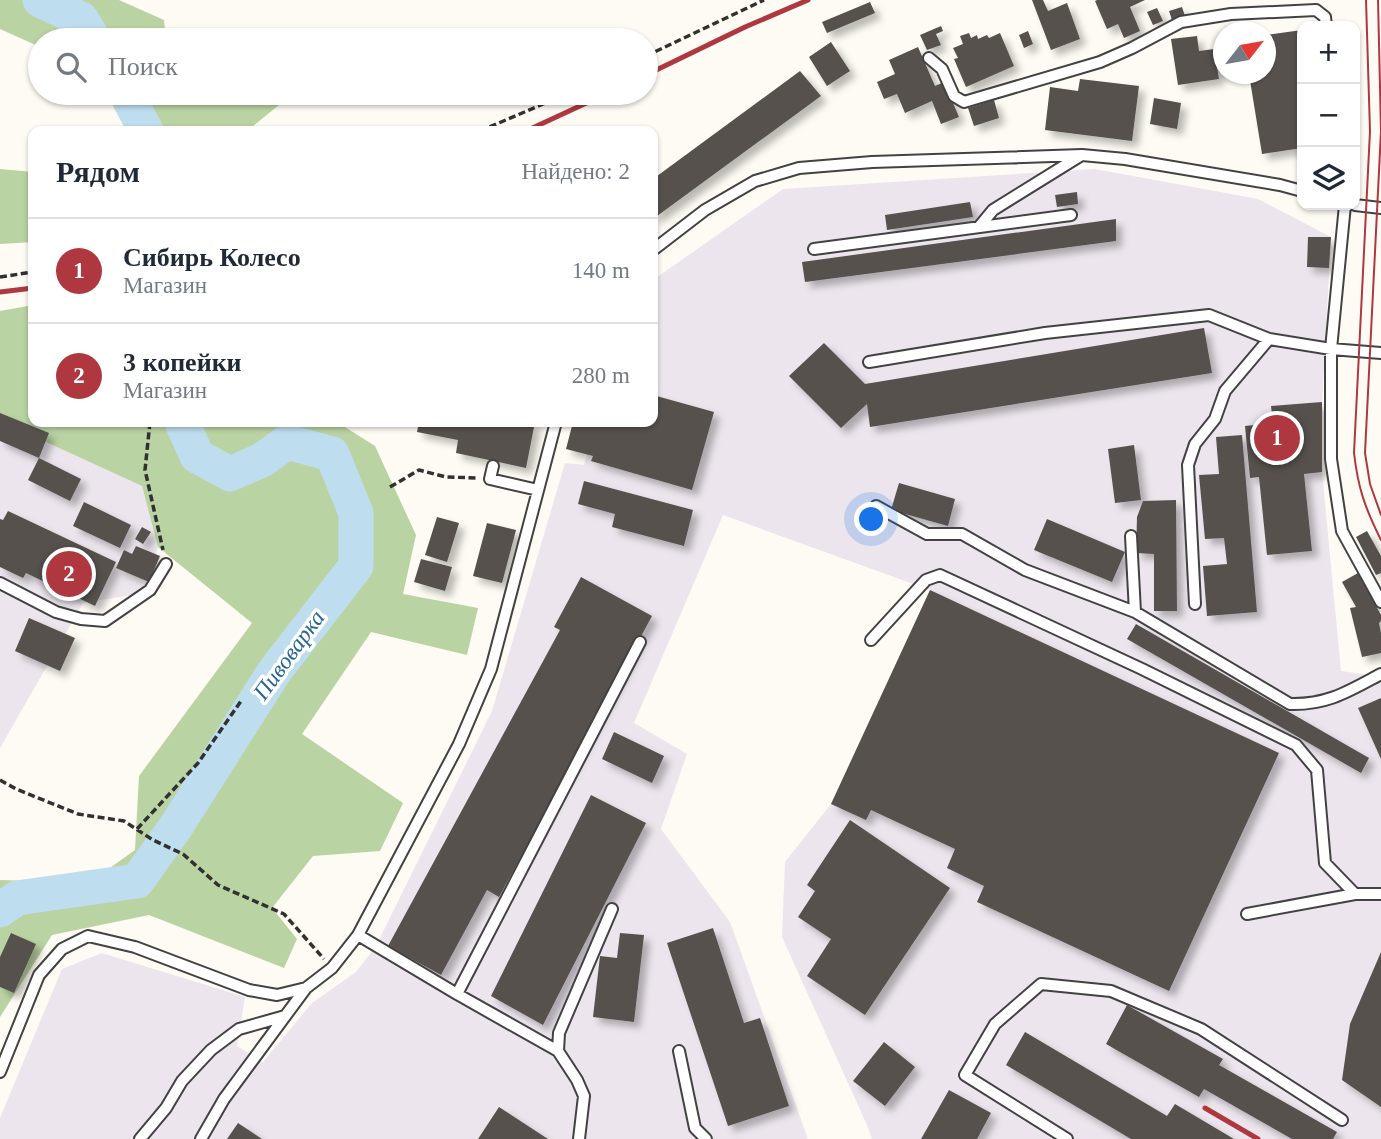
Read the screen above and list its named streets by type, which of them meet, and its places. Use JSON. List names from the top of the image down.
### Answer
{
  "water": ["Пивоварка"],
  "north": "top right",
  "page": {
    "map_buttons": ["+", "−"],
    "search": "Поиск",
    "heading": ["Рядом", "Найдено: 2"],
    "list": [
      {
        "mark": "1",
        "name": "Сибирь Колесо",
        "note": "Магазин",
        "value": "140 m"
      },
      {
        "mark": "2",
        "name": "3 копейки",
        "note": "Магазин",
        "value": "280 m"
      }
    ],
    "pins": ["1", "2"]
  }
}
